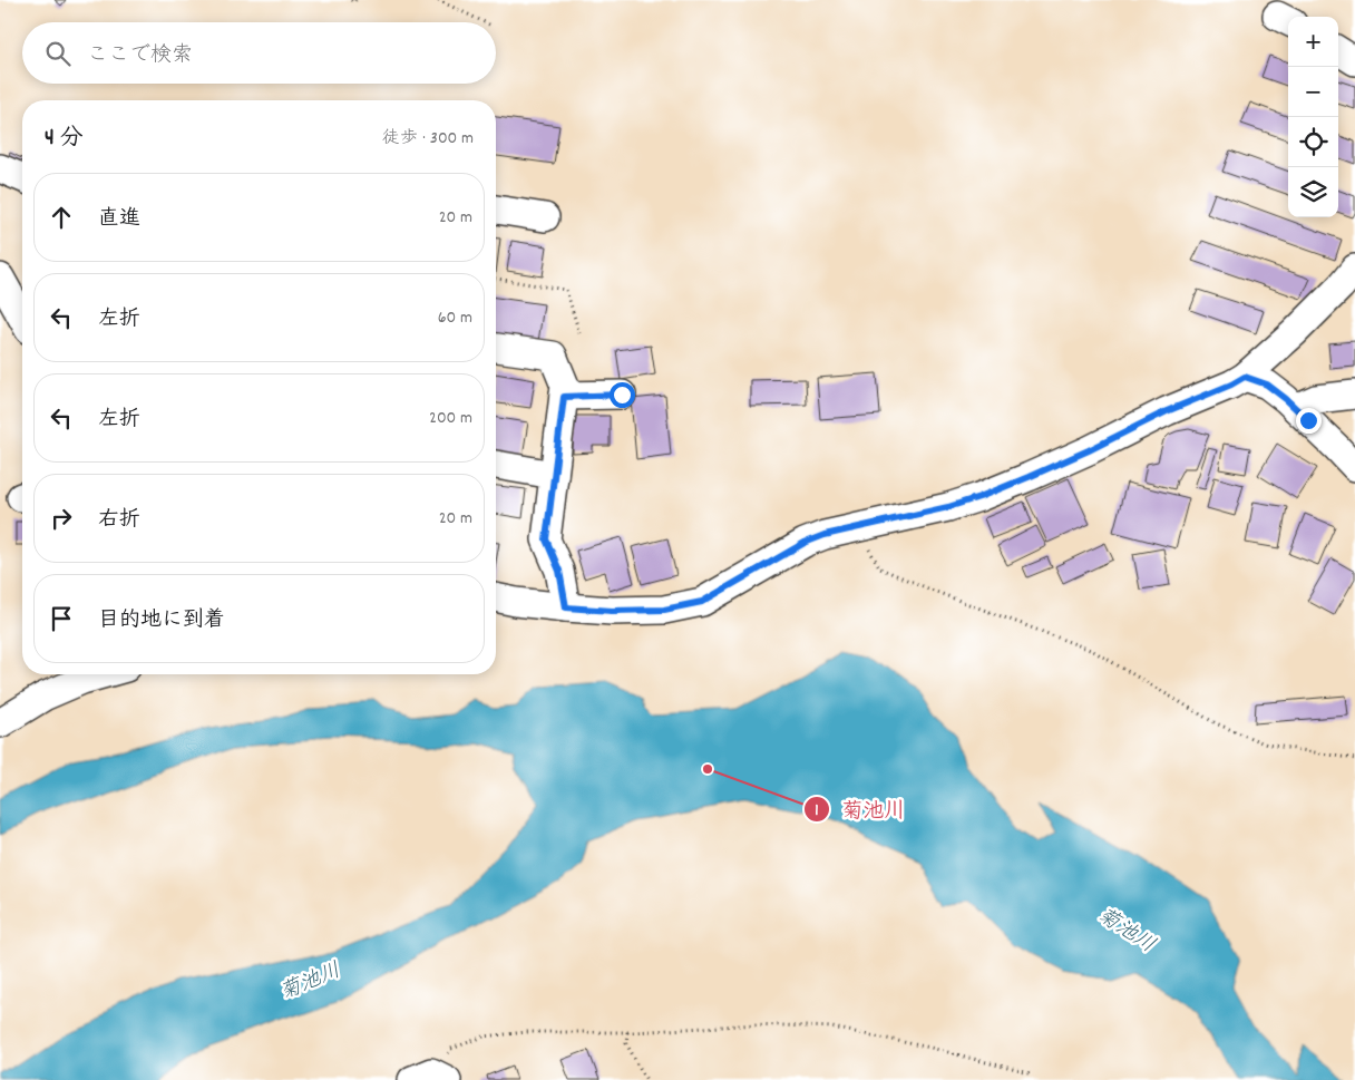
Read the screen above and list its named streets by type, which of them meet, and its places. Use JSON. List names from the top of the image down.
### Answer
{
  "water": ["菊池川"],
  "places": ["菊池川"],
  "page": {
    "map_buttons": ["+", "−"],
    "search": "ここで検索",
    "heading": ["4 分", "徒歩 · 300 m"],
    "list": [
      ["直進", "20 m"],
      ["左折", "60 m"],
      ["左折", "200 m"],
      ["右折", "20 m"],
      "目的地に到着"
    ]
  }
}
